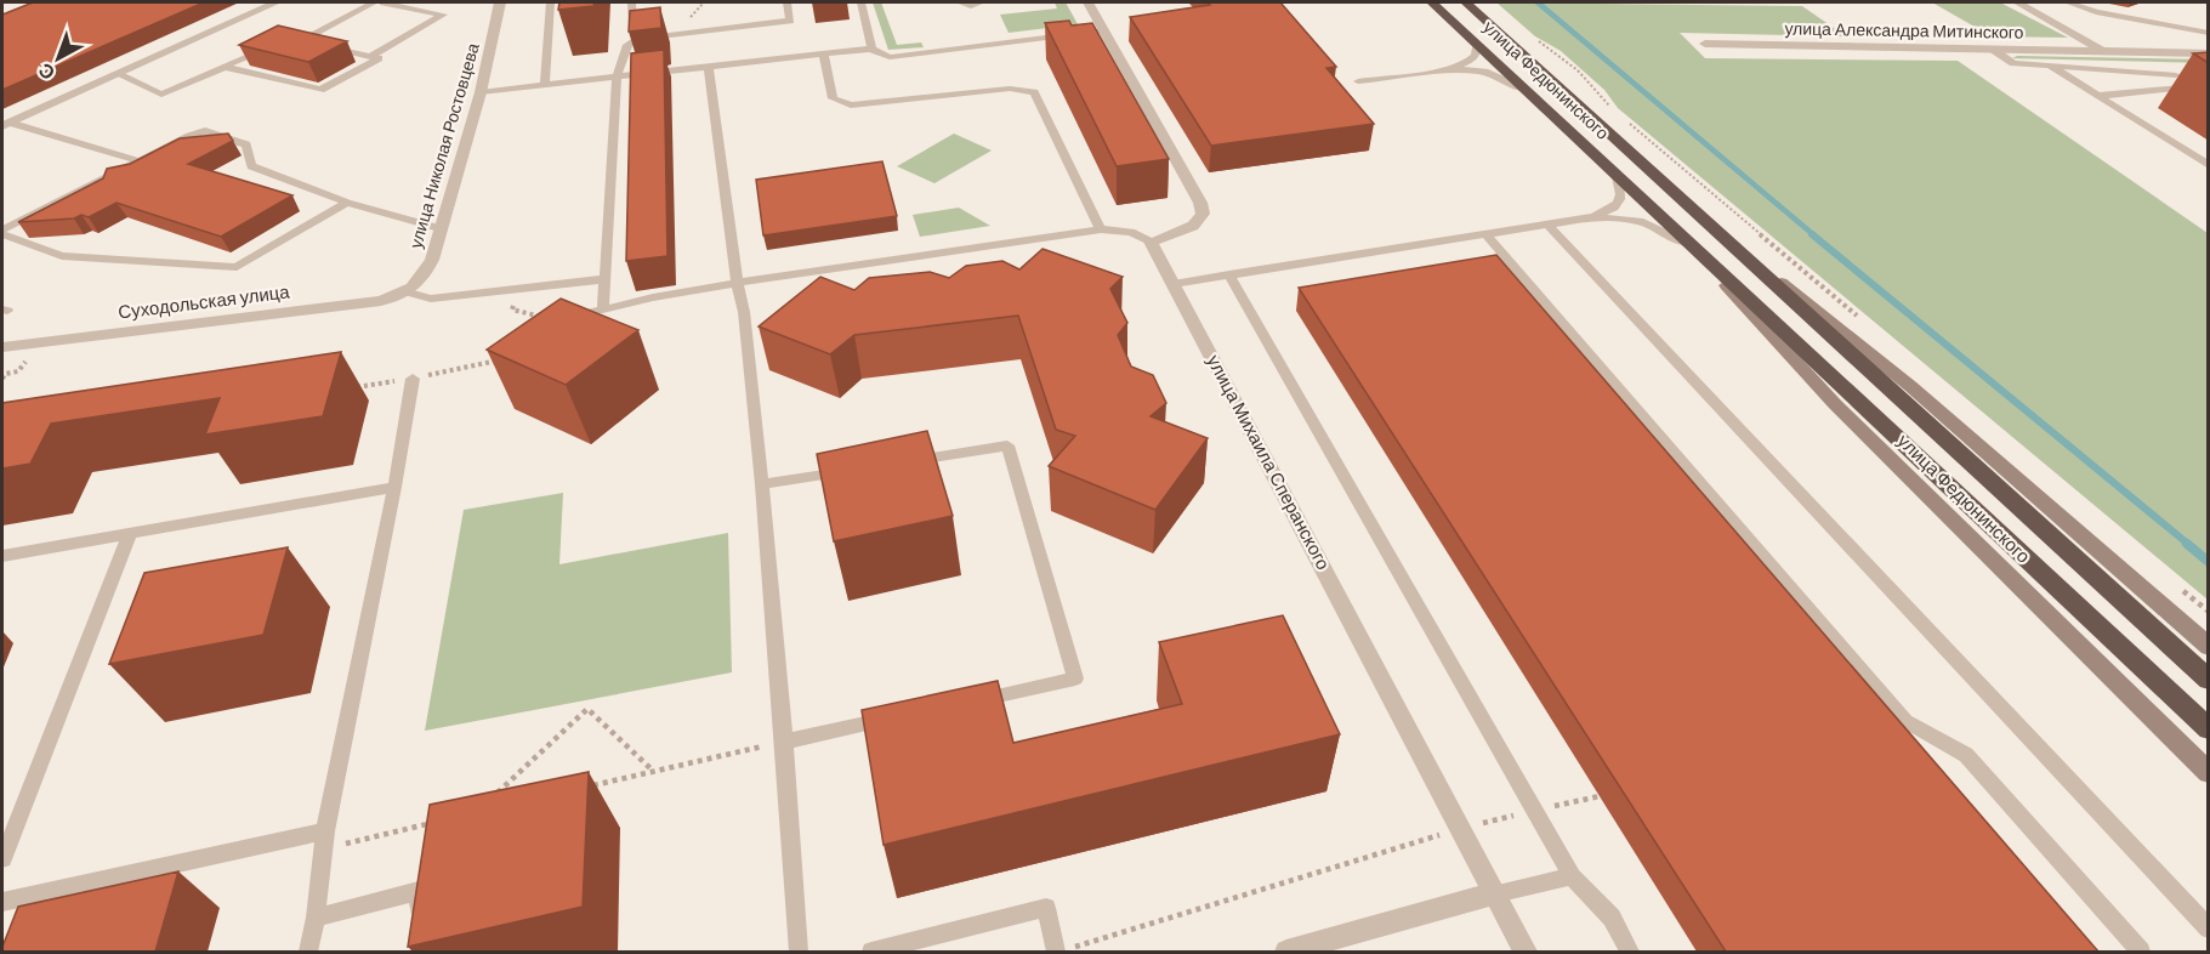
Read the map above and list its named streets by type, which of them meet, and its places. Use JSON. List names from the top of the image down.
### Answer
{
  "streets": {
    "highway": ["улица Федюнинского"],
    "street": [
      "улица Александра Митинского",
      "улица Николая Ростовцева",
      "Суходольская улица",
      "улица Михаила Сперанского"
    ]
  },
  "crossings": [
    ["улица Николая Ростовцева", "Суходольская улица"]
  ],
  "north": "bottom left"
}
